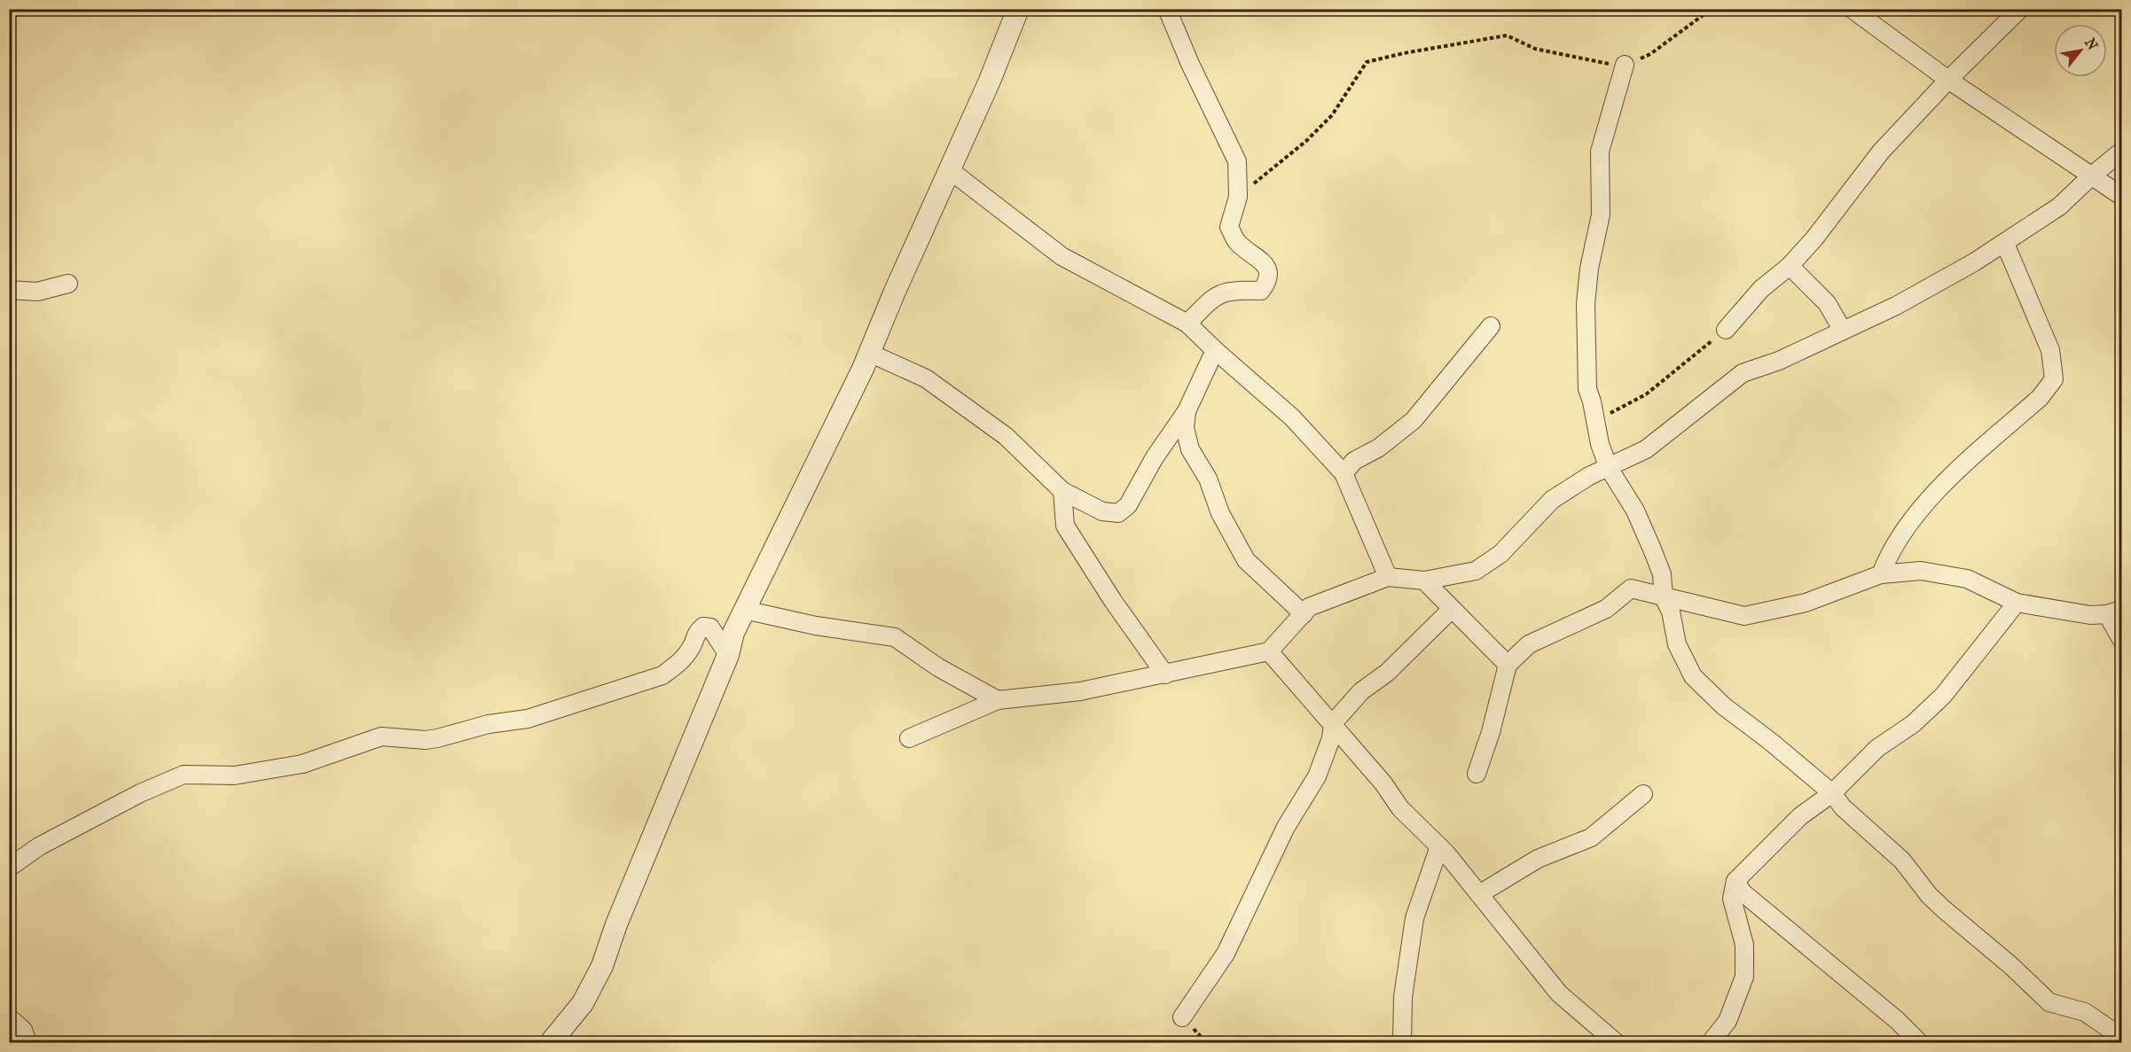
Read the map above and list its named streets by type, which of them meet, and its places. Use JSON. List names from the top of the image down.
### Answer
{
  "north": "top right"
}
